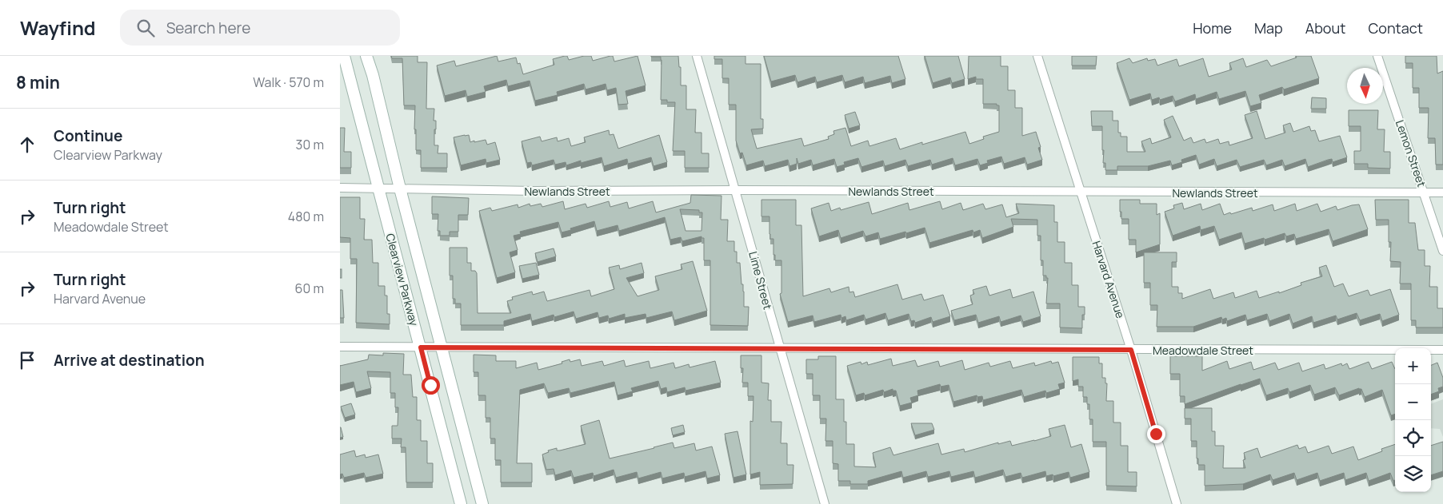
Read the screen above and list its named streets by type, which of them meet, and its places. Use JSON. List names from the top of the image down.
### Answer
{
  "streets": {
    "main road": ["Clearview Parkway"],
    "street": [
      "Lemon Street",
      "Newlands Street",
      "Harvard Avenue",
      "Lime Street",
      "Meadowdale Street"
    ]
  },
  "crossings": [
    ["Lemon Street", "Newlands Street"],
    ["Newlands Street", "Clearview Parkway"],
    ["Newlands Street", "Harvard Avenue"],
    ["Newlands Street", "Lime Street"],
    ["Clearview Parkway", "Meadowdale Street"],
    ["Harvard Avenue", "Meadowdale Street"],
    ["Lime Street", "Meadowdale Street"]
  ],
  "north": "bottom",
  "page": {
    "header": "Wayfind",
    "search": "Search here",
    "nav": [
      "Home",
      "Map",
      "About",
      "Contact"
    ],
    "heading": ["8 min", "Walk · 570 m"],
    "list": [
      ["Continue", "Clearview Parkway", "30 m"],
      ["Turn right", "Meadowdale Street", "480 m"],
      ["Turn right", "Harvard Avenue", "60 m"],
      "Arrive at destination"
    ],
    "map_buttons": ["+", "−"]
  }
}
